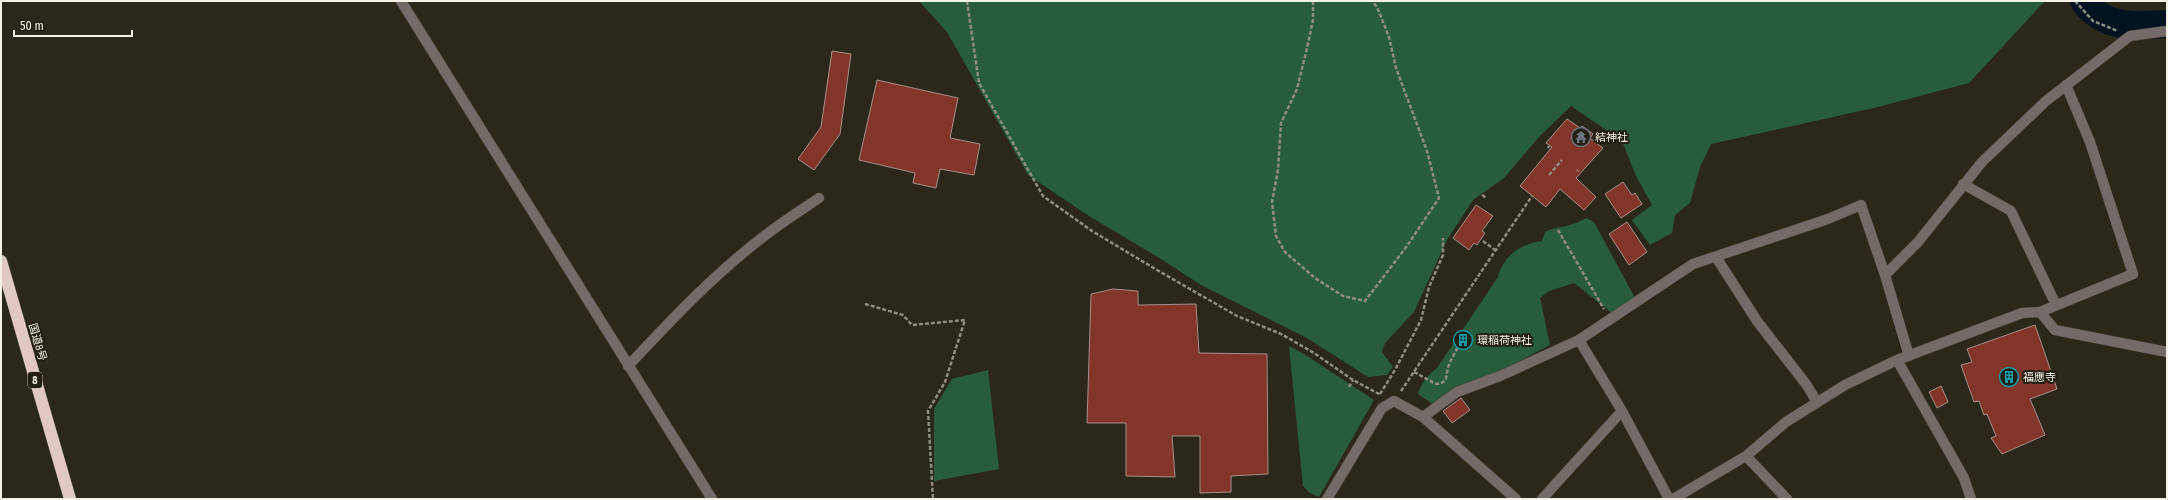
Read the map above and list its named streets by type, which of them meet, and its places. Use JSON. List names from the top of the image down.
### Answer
{
  "streets": {
    "highway": ["国道8号", "8"]
  },
  "places": {
    "temple": ["結神社"],
    "building": ["環稲荷神社", "福應寺"]
  },
  "scale_bar": "50 m"
}
